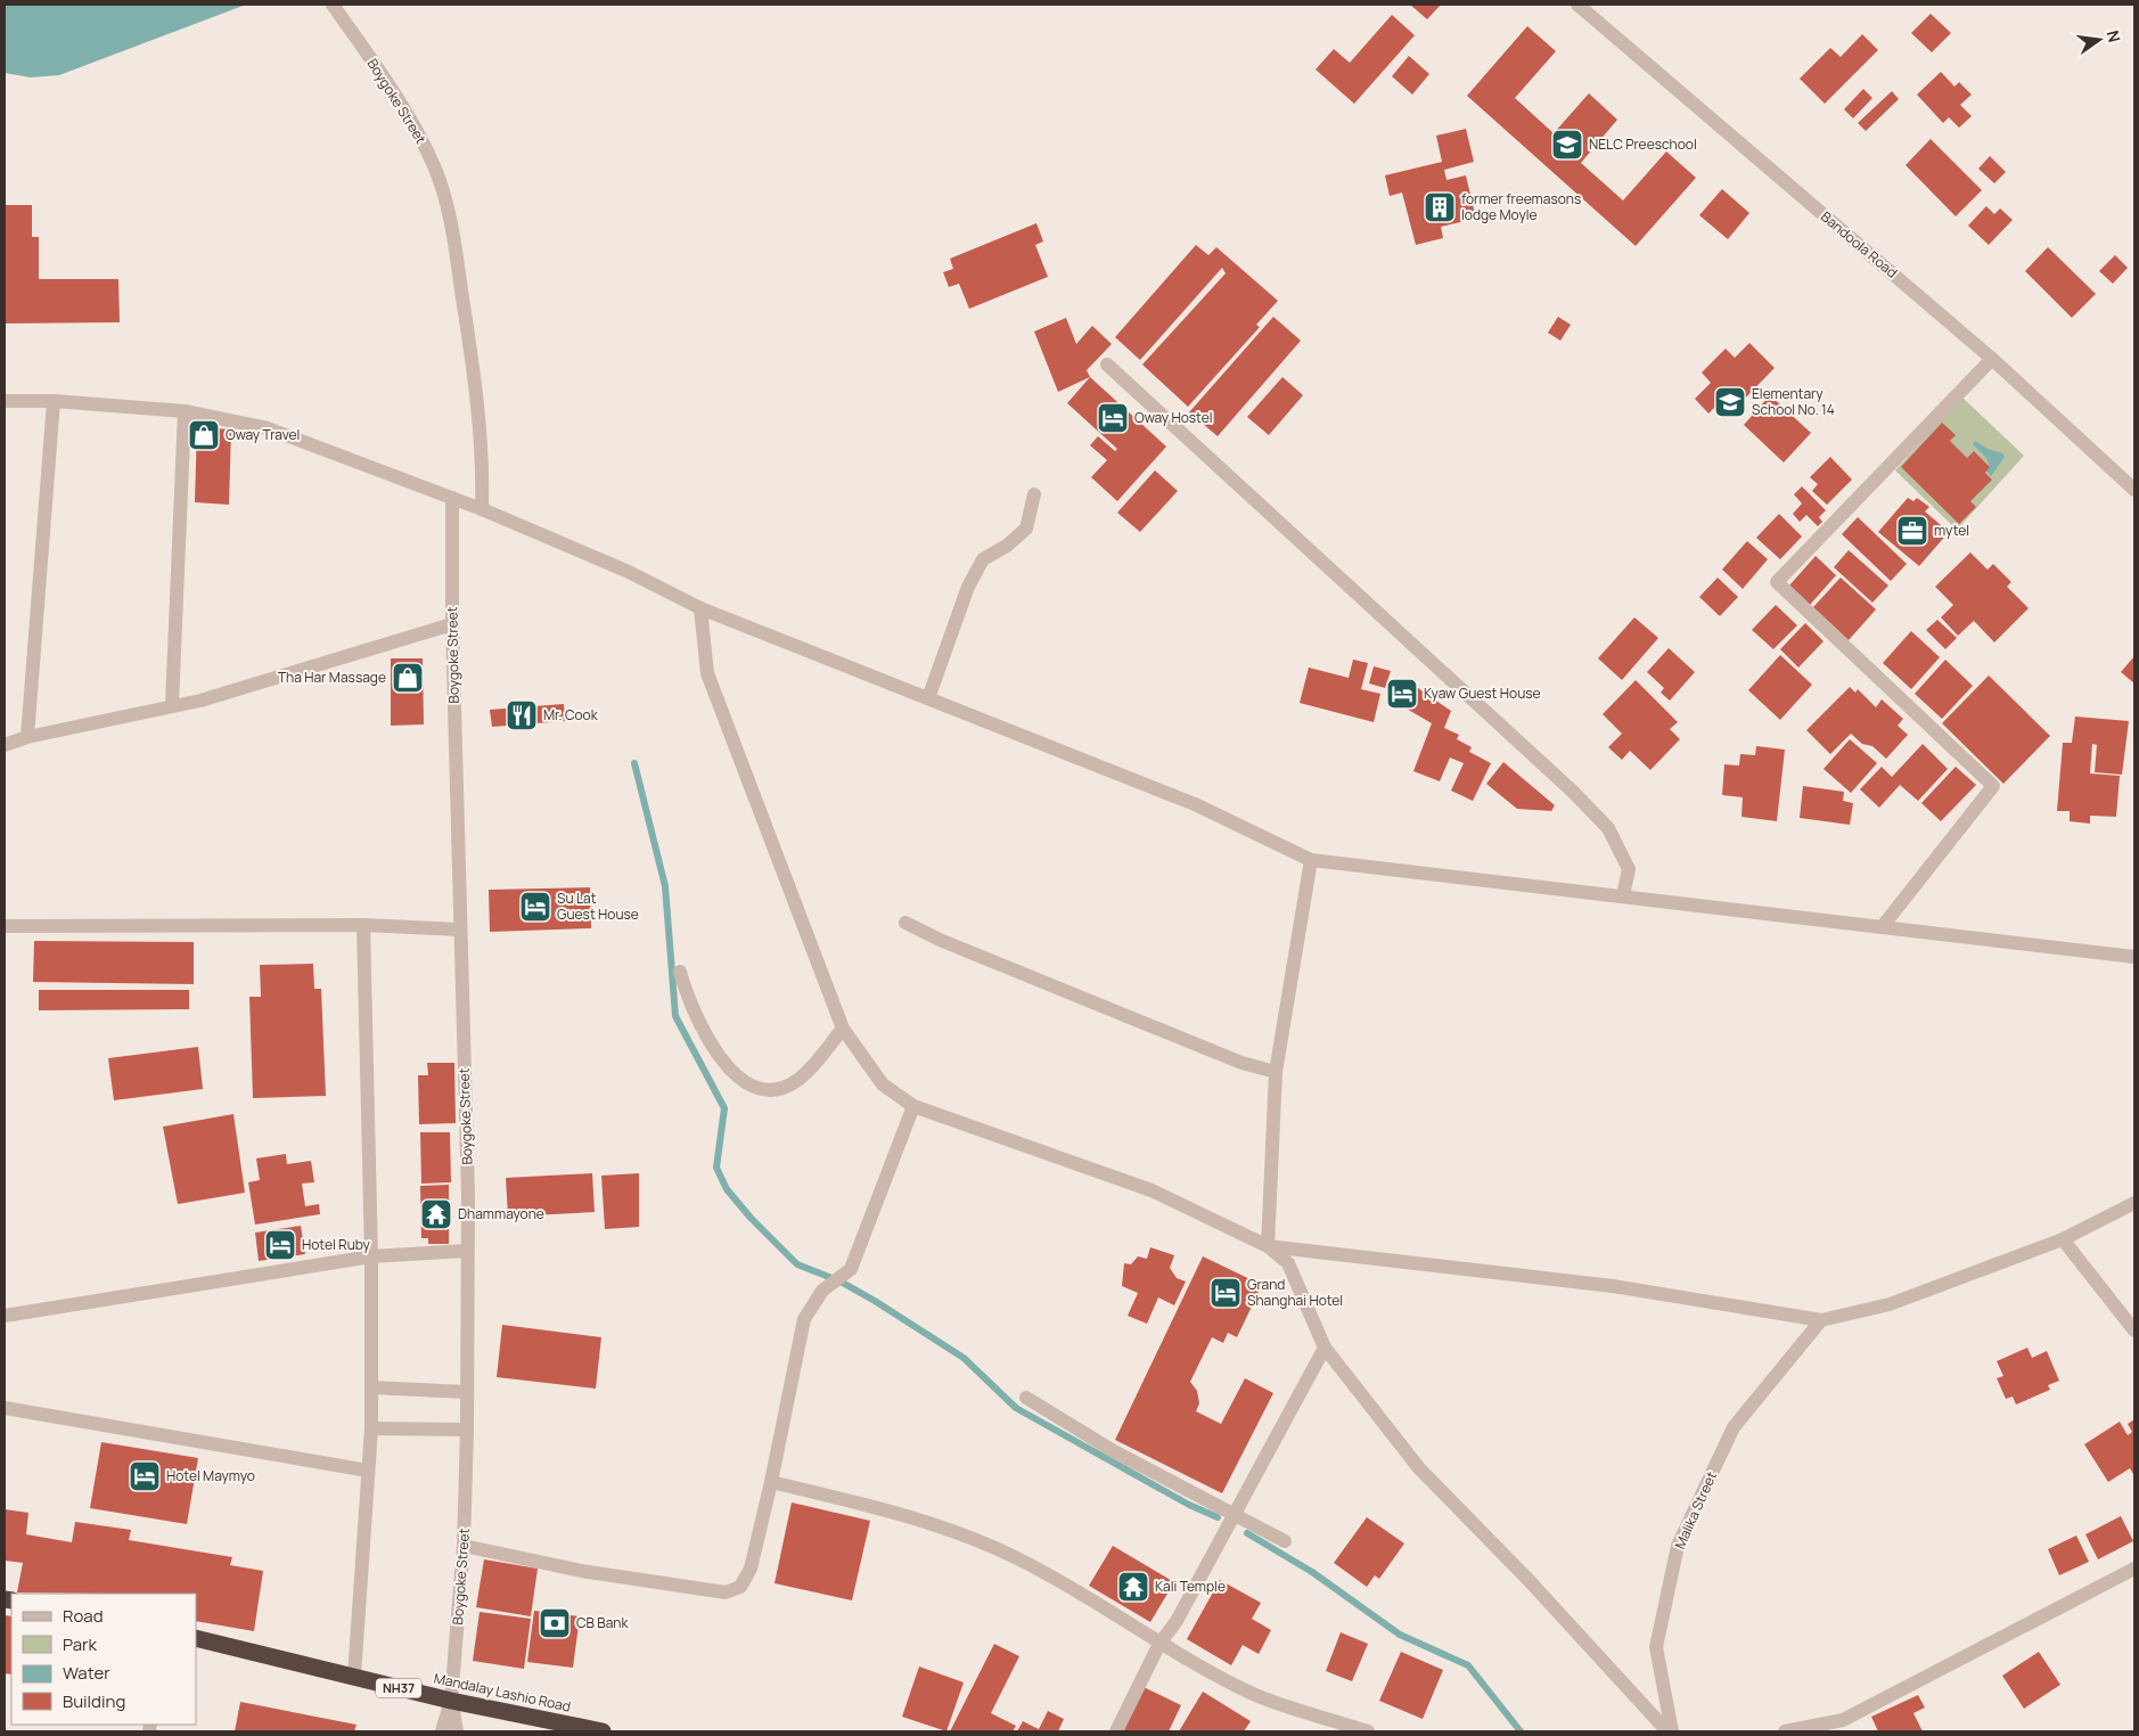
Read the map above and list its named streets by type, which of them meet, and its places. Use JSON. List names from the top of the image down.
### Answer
{
  "streets": {
    "highway": ["NH37", "Mandalay Lashio Road"],
    "street": ["Boygoke Street", "Bandoola Road", "Malika Street"]
  },
  "crossings": [
    ["Boygoke Street", "Mandalay Lashio Road"]
  ],
  "places": {
    "school or university": ["NELC Preeschool", "Elementary School No. 14"],
    "building": ["former freemasons lodge Moyle"],
    "hotel": [
      "Oway Hostel",
      "Kyaw Guest House",
      "Su Lat Guest House",
      "Hotel Ruby",
      "Grand Shanghai Hotel",
      "Hotel Maymyo"
    ],
    "shop": ["Oway Travel", "Tha Har Massage"],
    "office": ["mytel"],
    "restaurant": ["Mr. Cook"],
    "temple": ["Dhammayone", "Kali Temple"],
    "bank": ["CB Bank"]
  },
  "legend": [
    "Road",
    "Park",
    "Water",
    "Building"
  ],
  "north": "right"
}
